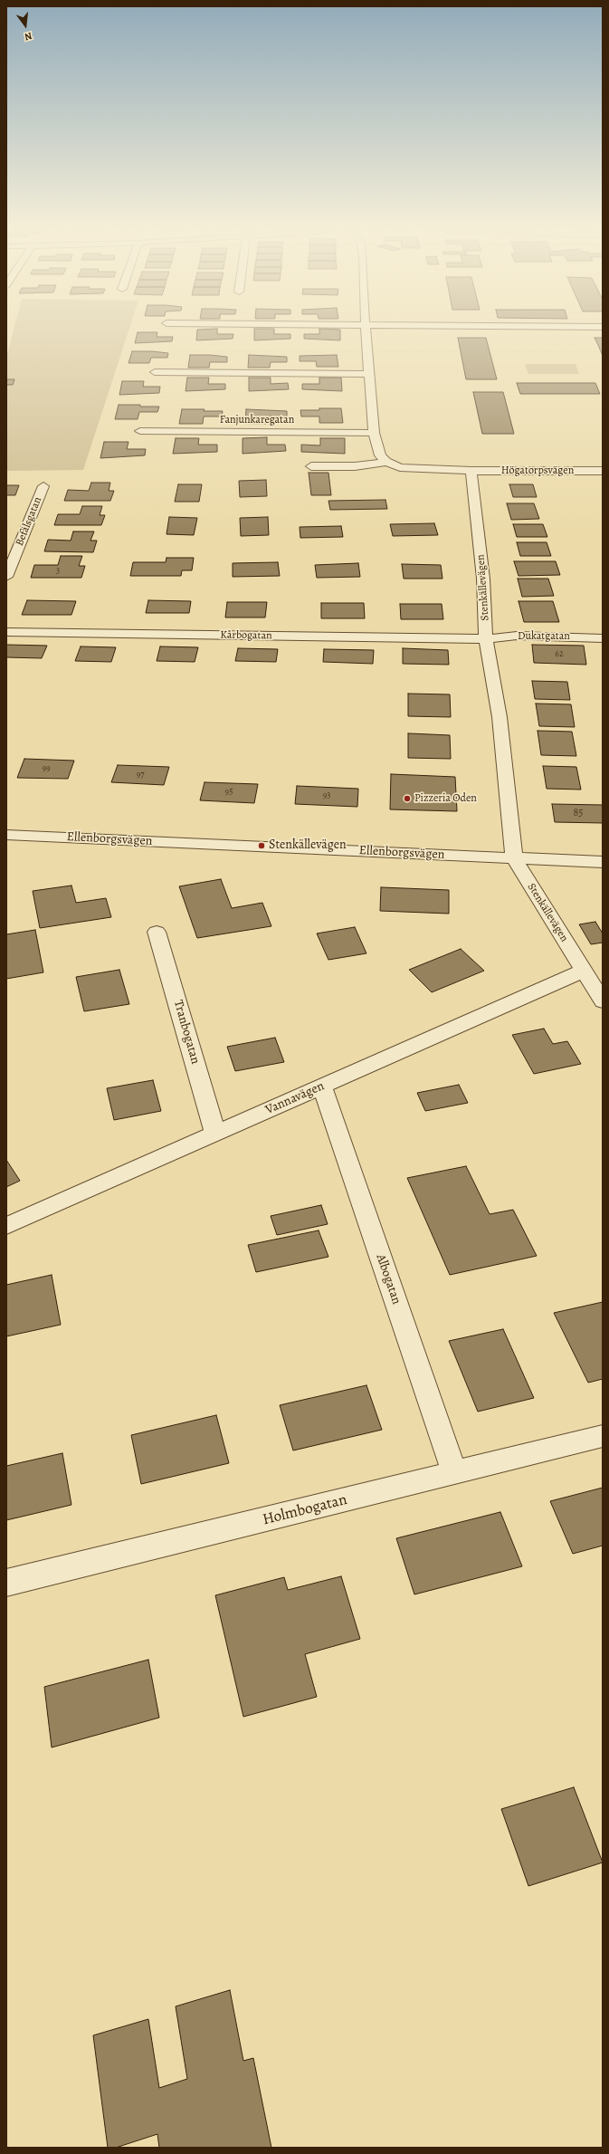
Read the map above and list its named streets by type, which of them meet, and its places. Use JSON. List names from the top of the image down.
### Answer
{
  "streets": {
    "street": [
      "Fanjunkaregatan",
      "Högatorpsvägen",
      "Befälsgatan",
      "Stenkällevägen",
      "Kårbogatan",
      "Dukatgatan",
      "Ellenborgsvägen",
      "Tranbogatan",
      "Vannavägen",
      "Albogatan",
      "Holmbogatan"
    ]
  },
  "crossings": [
    ["Högatorpsvägen", "Stenkällevägen"],
    ["Stenkällevägen", "Kårbogatan"],
    ["Stenkällevägen", "Dukatgatan"],
    ["Stenkällevägen", "Ellenborgsvägen"],
    ["Stenkällevägen", "Vannavägen"],
    ["Kårbogatan", "Dukatgatan"],
    ["Tranbogatan", "Vannavägen"],
    ["Vannavägen", "Albogatan"],
    ["Albogatan", "Holmbogatan"]
  ],
  "places": ["Pizzeria Oden", "Stenkällevägen"],
  "house_numbers": [
    "3",
    "62",
    "99",
    "97",
    "95",
    "93",
    "85"
  ],
  "north": "bottom"
}
